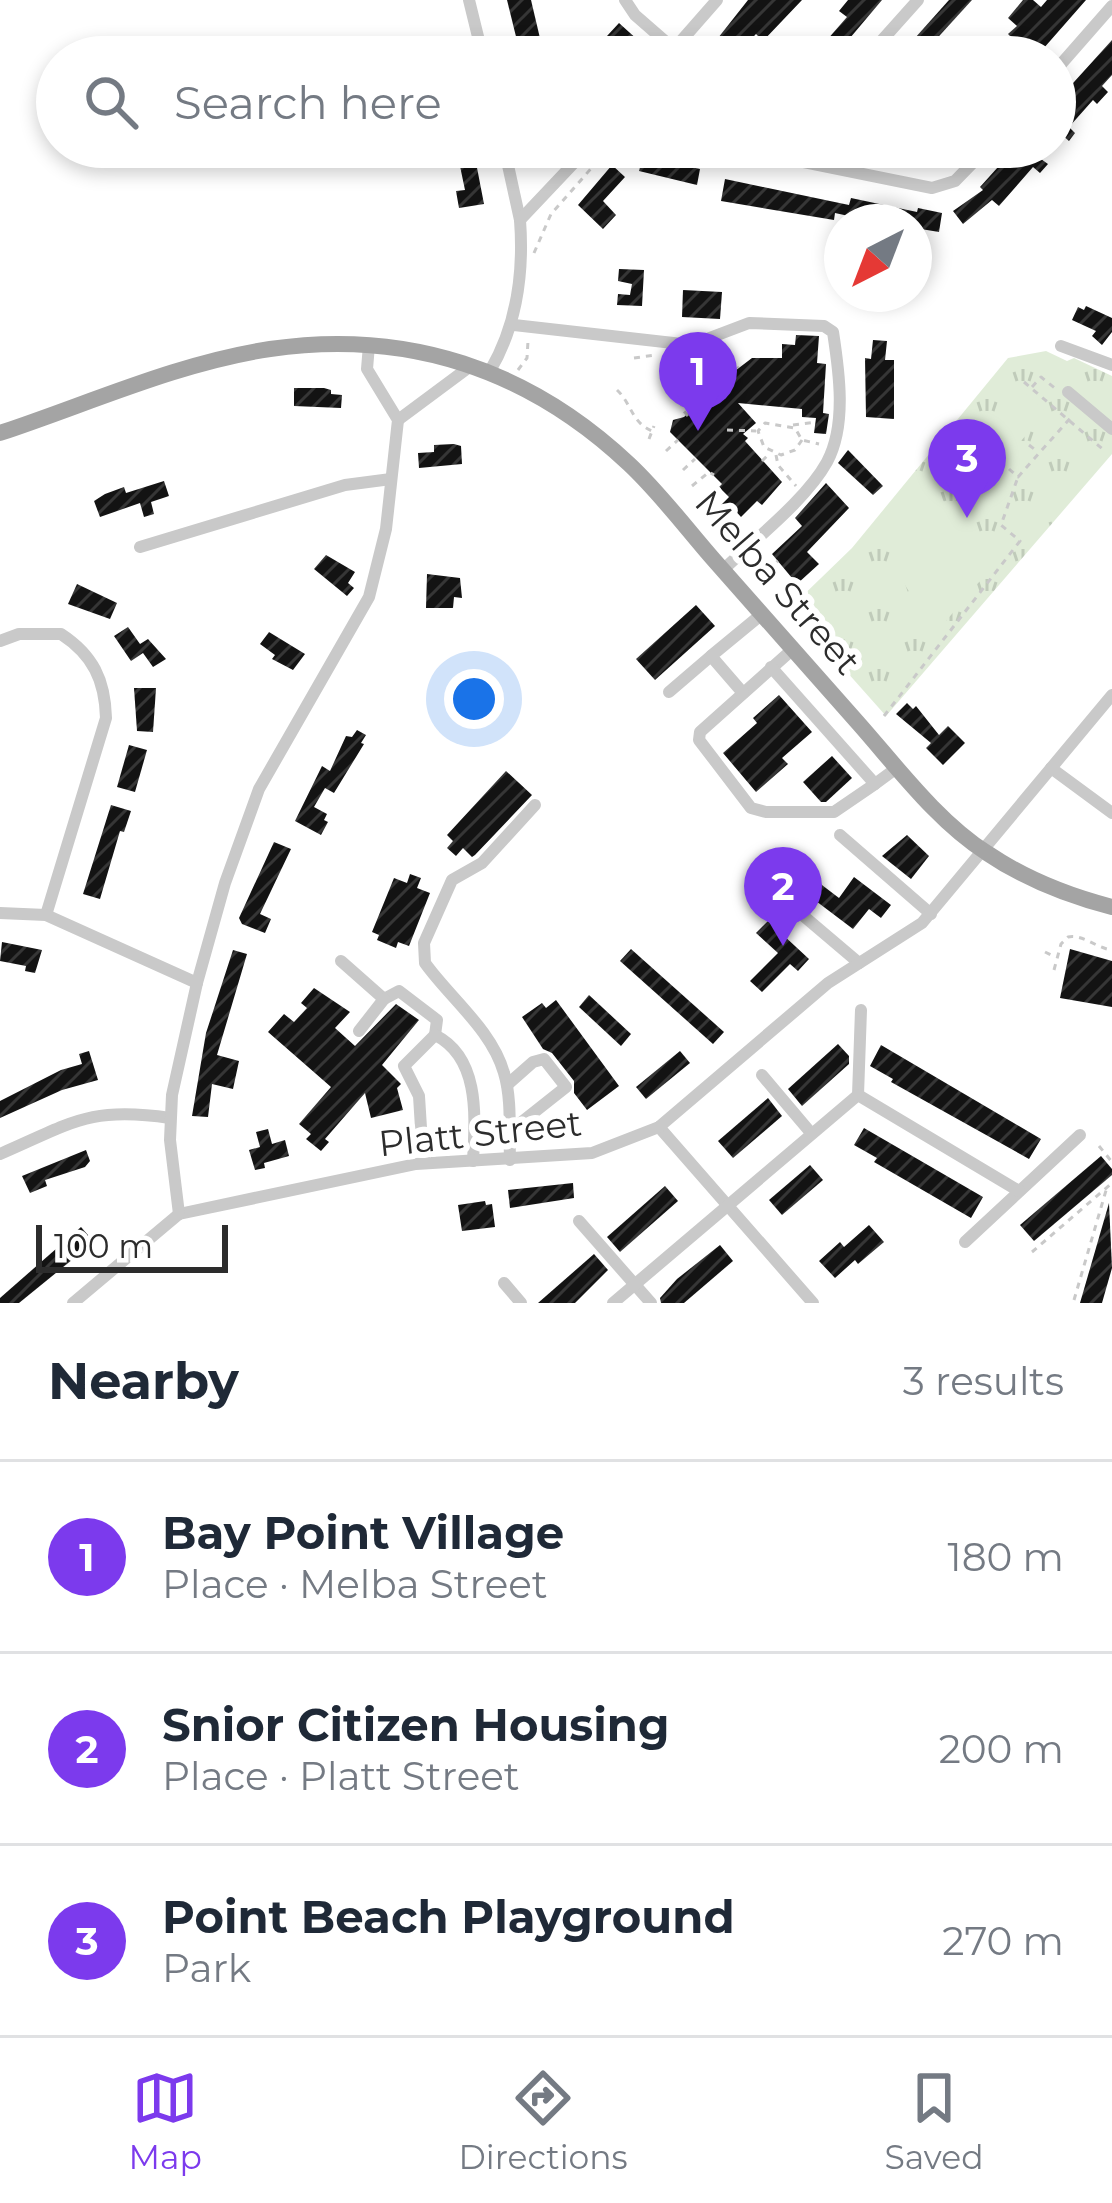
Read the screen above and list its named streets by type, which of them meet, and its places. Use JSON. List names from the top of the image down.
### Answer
{
  "streets": {
    "main road": ["Melba Street"],
    "street": ["Platt Street"]
  },
  "crossings": [
    ["Melba Street", "Platt Street"]
  ],
  "scale_bar": "100 m",
  "north": "bottom left",
  "page": {
    "search": "Search here",
    "pins": ["1", "3", "2"],
    "scale": "100 m",
    "heading": ["Nearby", "3 results"],
    "list": [
      {
        "mark": "1",
        "name": "Bay Point Village",
        "note": "Place · Melba Street",
        "value": "180 m"
      },
      {
        "mark": "2",
        "name": "Snior Citizen Housing",
        "note": "Place · Platt Street",
        "value": "200 m"
      },
      {
        "mark": "3",
        "name": "Point Beach Playground",
        "note": "Park",
        "value": "270 m"
      }
    ],
    "nav": ["Map", "Directions", "Saved"]
  }
}
